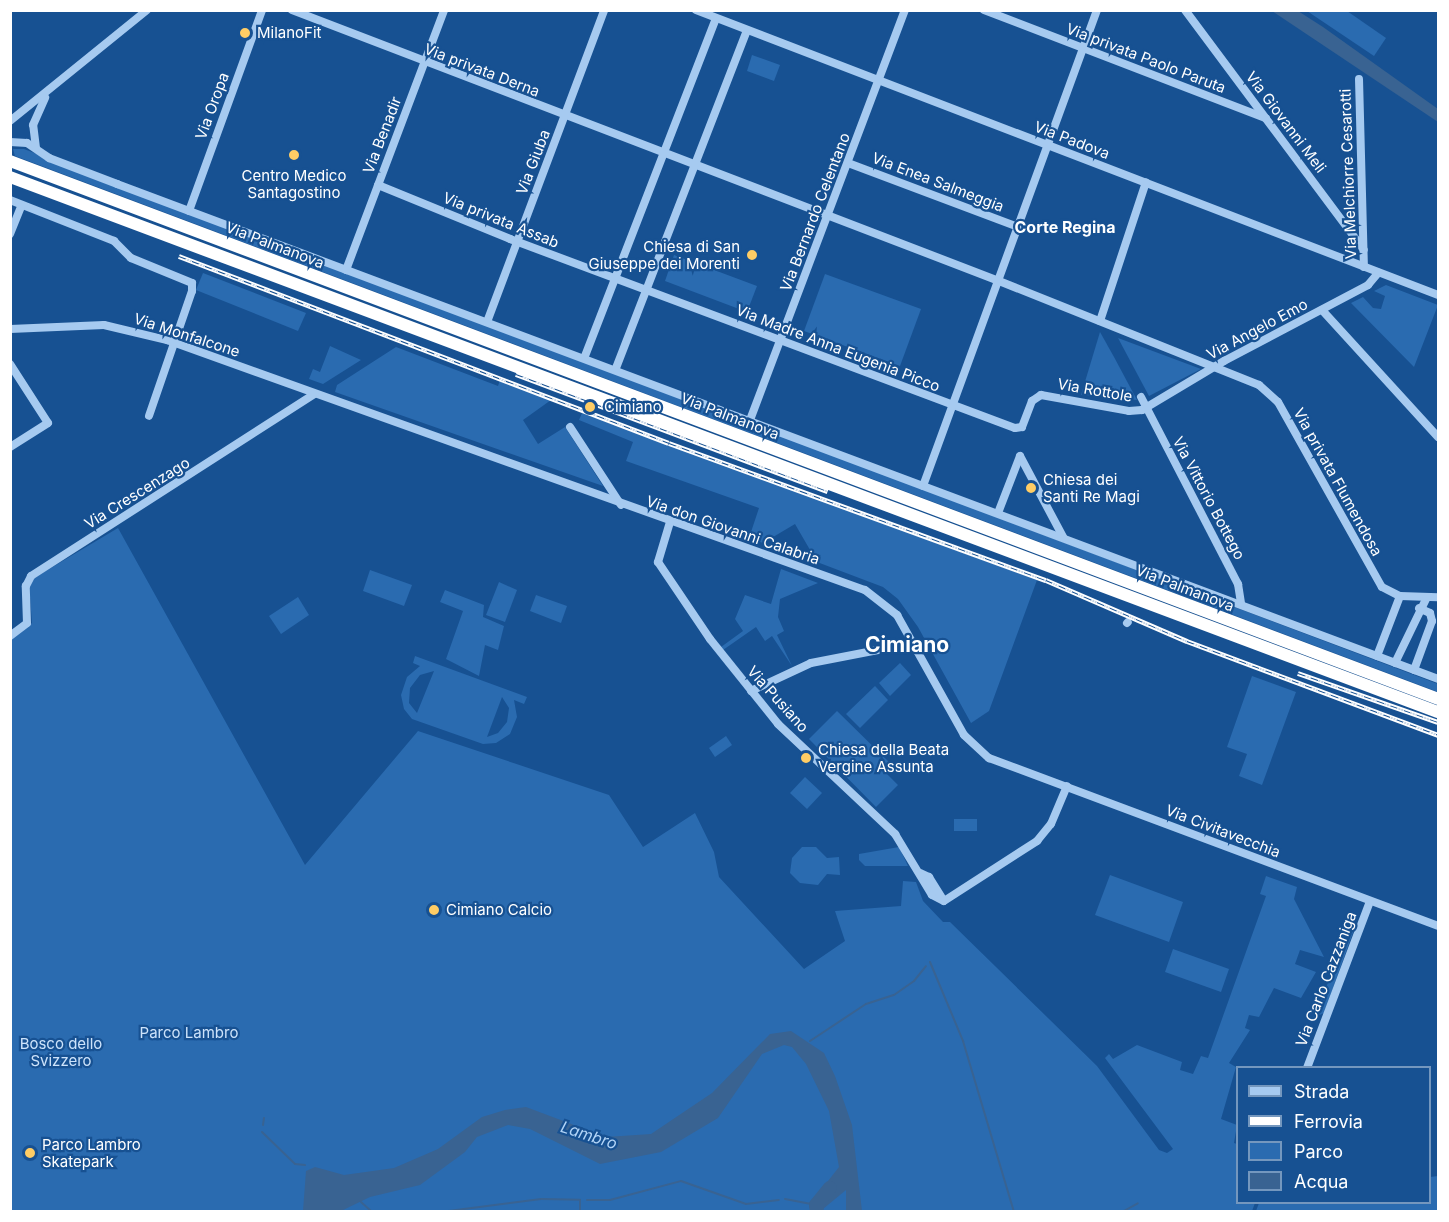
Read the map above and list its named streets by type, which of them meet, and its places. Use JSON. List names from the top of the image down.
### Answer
{
  "streets": {
    "highway": ["Via Palmanova"],
    "street": [
      "Via privata Paolo Paruta",
      "Via privata Derna",
      "Via Oropa",
      "Via Giovanni Meli",
      "Via Benadir",
      "Via Padova",
      "Via Giuba",
      "Via Melchiorre Cesarotti",
      "Via Enea Salmeggia",
      "Via Bernardo Celentano",
      "Via privata Assab",
      "Via Angelo Emo",
      "Via Monfalcone",
      "Via Madre Anna Eugenia Picco",
      "Via Rottole",
      "Via privata Flumendosa",
      "Via Crescenzago",
      "Via Vittorio Bottego",
      "Via don Giovanni Calabria",
      "Via Pusiano",
      "Via Civitavecchia",
      "Via Carlo Cazzaniga"
    ]
  },
  "crossings": [
    ["Via privata Paolo Paruta", "Via Giovanni Meli"],
    ["Via privata Derna", "Via Benadir"],
    ["Via privata Derna", "Via Giuba"],
    ["Via privata Derna", "Via Bernardo Celentano"],
    ["Via privata Derna", "Via privata Flumendosa"],
    ["Via Oropa", "Via Palmanova"],
    ["Via Giovanni Meli", "Via Melchiorre Cesarotti"],
    ["Via Benadir", "Via privata Assab"],
    ["Via Benadir", "Via Palmanova"],
    ["Via Padova", "Via Melchiorre Cesarotti"],
    ["Via Padova", "Via Bernardo Celentano"],
    ["Via Padova", "Via Angelo Emo"],
    ["Via Giuba", "Via privata Assab"],
    ["Via Giuba", "Via Palmanova"],
    ["Via Enea Salmeggia", "Via Bernardo Celentano"],
    ["Via Bernardo Celentano", "Via Palmanova"],
    ["Via Bernardo Celentano", "Via Madre Anna Eugenia Picco"],
    ["Via privata Assab", "Via Madre Anna Eugenia Picco"],
    ["Via Palmanova", "Via Vittorio Bottego"],
    ["Via Angelo Emo", "Via Rottole"],
    ["Via Angelo Emo", "Via privata Flumendosa"],
    ["Via Angelo Emo", "Via Vittorio Bottego"],
    ["Via Monfalcone", "Via Crescenzago"],
    ["Via Monfalcone", "Via don Giovanni Calabria"],
    ["Via Madre Anna Eugenia Picco", "Via Rottole"],
    ["Via Rottole", "Via Vittorio Bottego"],
    ["Via Crescenzago", "Via don Giovanni Calabria"],
    ["Via don Giovanni Calabria", "Via Pusiano"],
    ["Via don Giovanni Calabria", "Via Civitavecchia"],
    ["Via Pusiano", "Via Civitavecchia"],
    ["Via Civitavecchia", "Via Carlo Cazzaniga"]
  ],
  "districts": ["Corte Regina", "Cimiano"],
  "water": ["Lambro"],
  "parks": ["Parco Lambro", "Bosco dello Svizzero"],
  "places": [
    "MilanoFit",
    "Centro Medico Santagostino",
    "Chiesa di San Giuseppe dei Morenti",
    "Cimiano",
    "Chiesa dei Santi Re Magi",
    "Chiesa della Beata Vergine Assunta",
    "Cimiano Calcio",
    "Parco Lambro Skatepark"
  ],
  "legend": [
    "Strada",
    "Ferrovia",
    "Parco",
    "Acqua"
  ]
}
